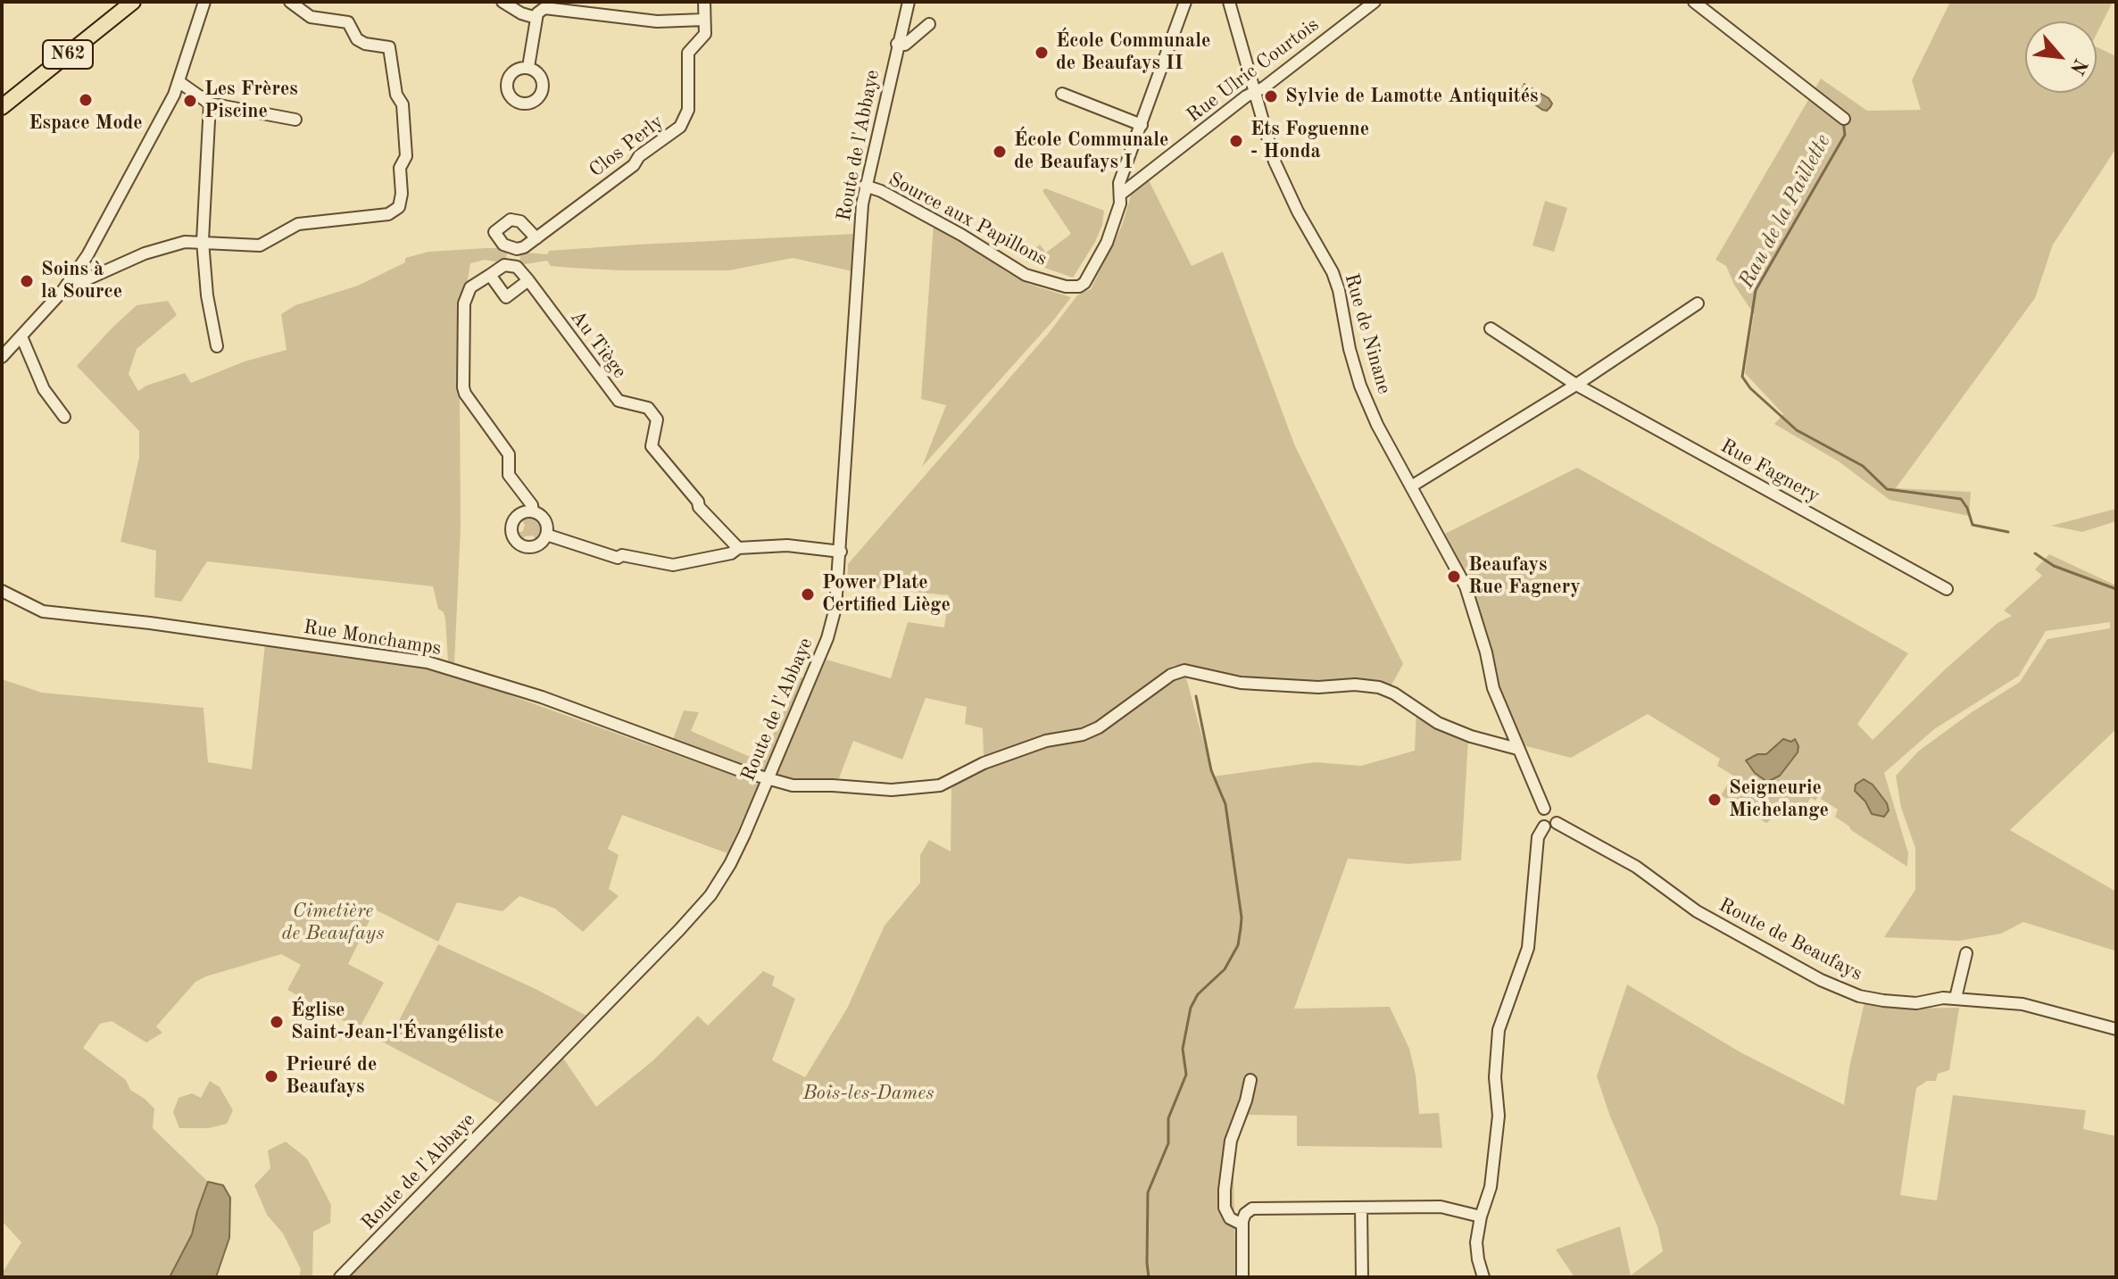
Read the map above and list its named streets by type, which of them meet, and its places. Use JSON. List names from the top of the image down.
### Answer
{
  "streets": {
    "main road": ["N62"],
    "street": [
      "Rue Ulric Courtois",
      "Route de l'Abbaye",
      "Clos Perly",
      "Source aux Papillons",
      "Rue de Ninane",
      "Au Tiège",
      "Rue Fagnery",
      "Rue Monchamps",
      "Route de Beaufays"
    ]
  },
  "crossings": [
    ["Rue Ulric Courtois", "Source aux Papillons"],
    ["Rue Ulric Courtois", "Rue de Ninane"],
    ["Route de l'Abbaye", "Source aux Papillons"],
    ["Route de l'Abbaye", "Rue Monchamps"],
    ["Rue de Ninane", "Rue Monchamps"],
    ["Rue de Ninane", "Route de Beaufays"]
  ],
  "water": ["Rau de la Paillette"],
  "parks": ["Cimetière de Beaufays", "Bois-les-Dames"],
  "places": [
    "École Communale de Beaufays II",
    "Sylvie de Lamotte Antiquités",
    "Espace Mode",
    "Les Frères Piscine",
    "Ets Foguenne - Honda",
    "École Communale de Beaufays I",
    "Soins à la Source",
    "Beaufays Rue Fagnery",
    "Power Plate Certified Liège",
    "Seigneurie Michelange",
    "Église Saint-Jean-l'Évangéliste",
    "Prieuré de Beaufays"
  ],
  "north": "bottom right"
}
